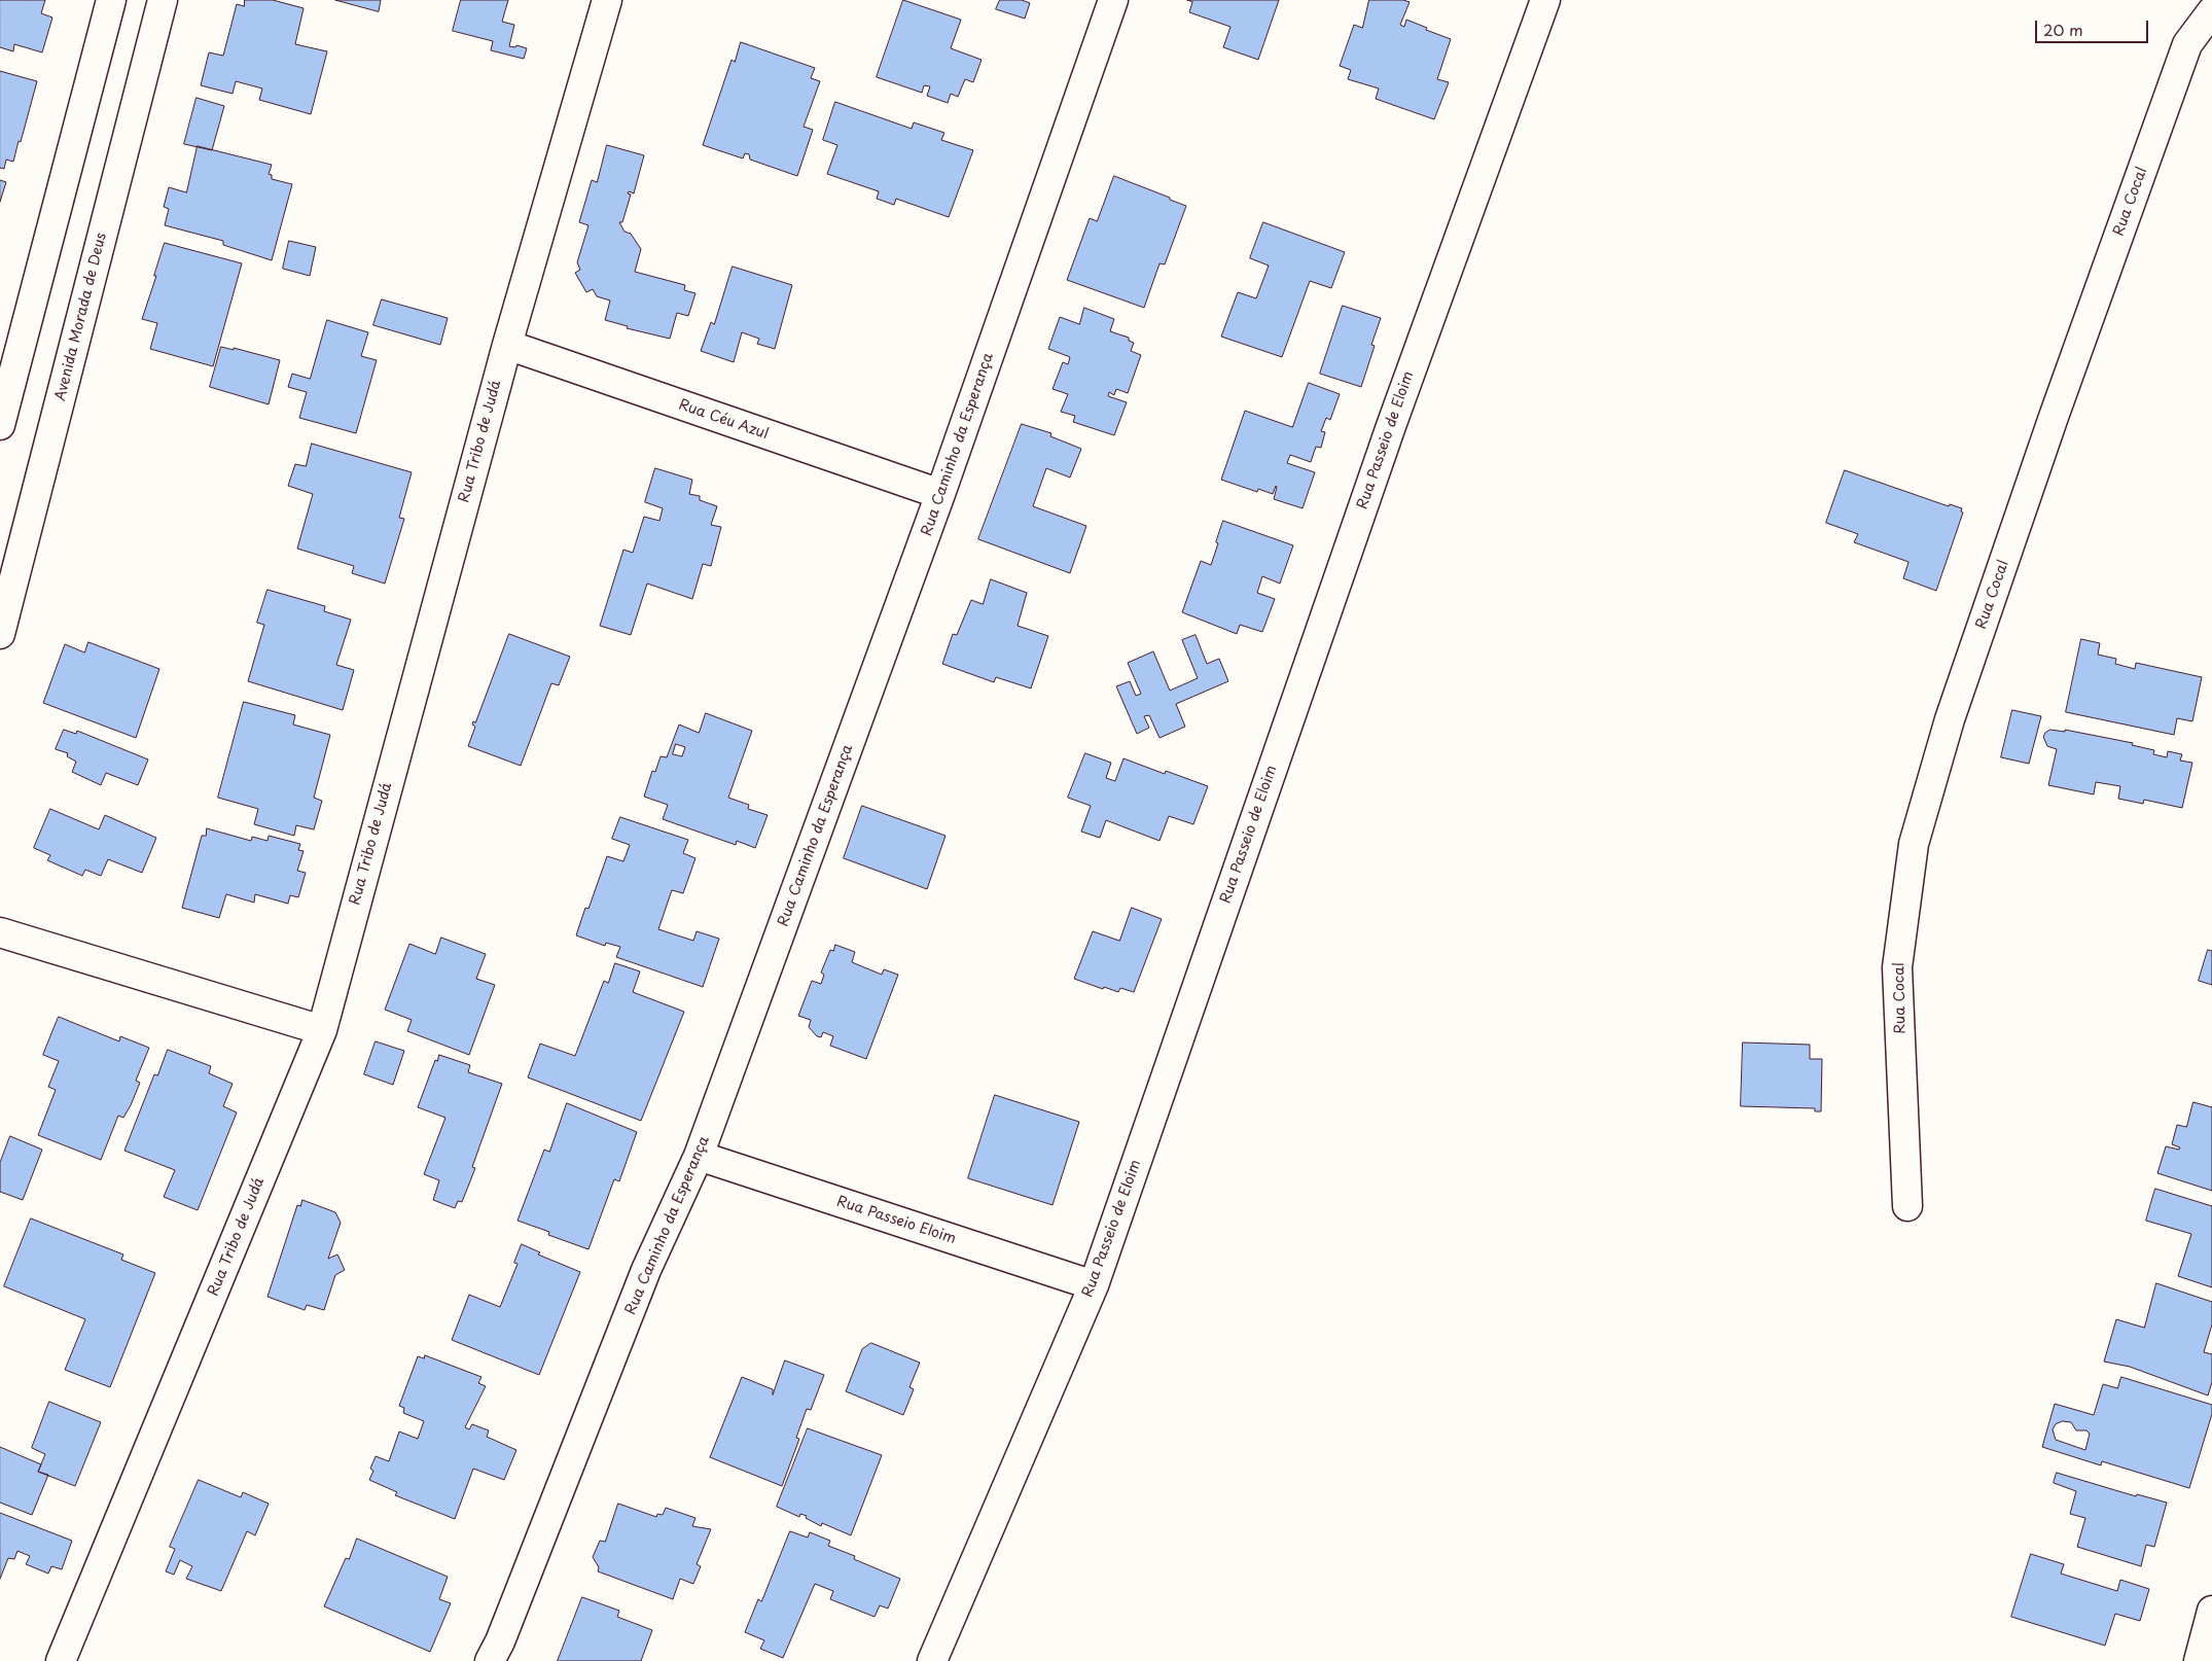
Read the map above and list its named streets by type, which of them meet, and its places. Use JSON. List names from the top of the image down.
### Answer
{
  "streets": {
    "street": [
      "Rua Cocal",
      "Avenida Morada de Deus",
      "Rua Céu Azul",
      "Rua Passeio de Eloim",
      "Rua Tribo de Judá",
      "Rua Caminho da Esperança",
      "Rua Passeio Eloim"
    ]
  },
  "crossings": [
    ["Rua Céu Azul", "Rua Tribo de Judá"],
    ["Rua Céu Azul", "Rua Caminho da Esperança"],
    ["Rua Passeio de Eloim", "Rua Passeio Eloim"],
    ["Rua Caminho da Esperança", "Rua Passeio Eloim"]
  ],
  "scale_bar": "20 m"
}
